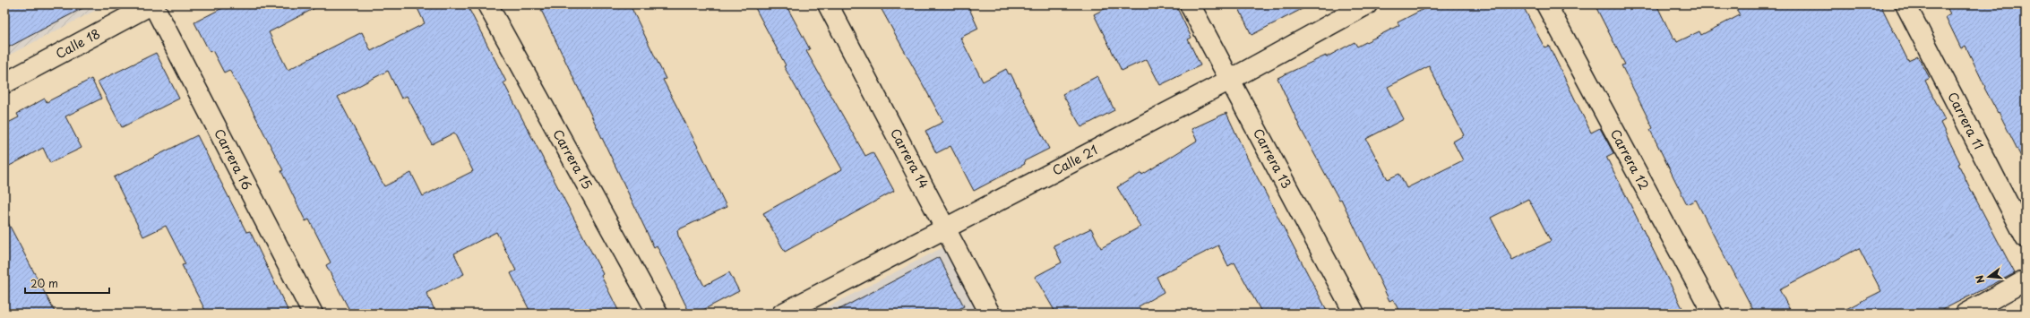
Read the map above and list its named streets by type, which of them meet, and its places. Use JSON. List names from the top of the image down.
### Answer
{
  "streets": {
    "street": [
      "Calle 18",
      "Carrera 11",
      "Carrera 14",
      "Carrera 13",
      "Carrera 16",
      "Carrera 15",
      "Carrera 12",
      "Calle 21"
    ]
  },
  "crossings": [
    ["Calle 18", "Carrera 16"],
    ["Carrera 14", "Calle 21"],
    ["Carrera 13", "Calle 21"]
  ],
  "scale_bar": "20 m",
  "north": "left"
}
